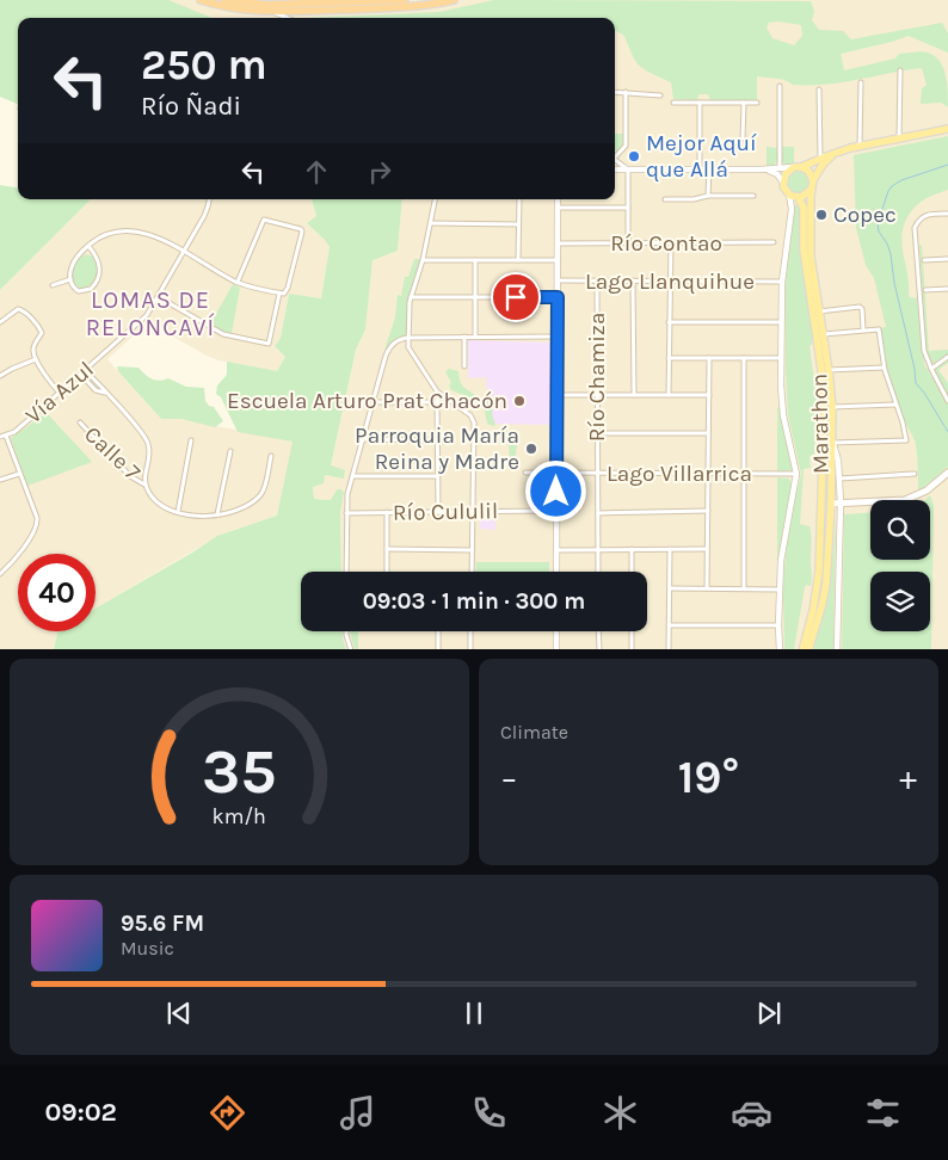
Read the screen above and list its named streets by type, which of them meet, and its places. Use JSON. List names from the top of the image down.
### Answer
{
  "streets": {
    "main road": ["Marathon"],
    "street": [
      "Río Contao",
      "Lago Llanquihue",
      "Río Chamiza",
      "Vía Azul",
      "Calle 7",
      "Lago Villarrica",
      "Río Cululil"
    ]
  },
  "crossings": [
    ["Lago Llanquihue", "Río Chamiza"],
    ["Río Chamiza", "Lago Villarrica"]
  ],
  "districts": ["LOMAS DE RELONCAVÍ"],
  "places": [
    "Mejor Aquí que Allá",
    "Copec",
    "Escuela Arturo Prat Chacón",
    "Parroquia María Reina y Madre"
  ],
  "page": {
    "turn": ["250 m", "Río Ñadi"],
    "limit": "40",
    "trip": "09:03 · 1 min · 300 m",
    "tile": "Climate",
    "heat": ["−", "19°", "+"],
    "song": ["95.6 FM", "Music"],
    "tabs": "09:02",
    "gauge": ["35", "km/h"]
  }
}
